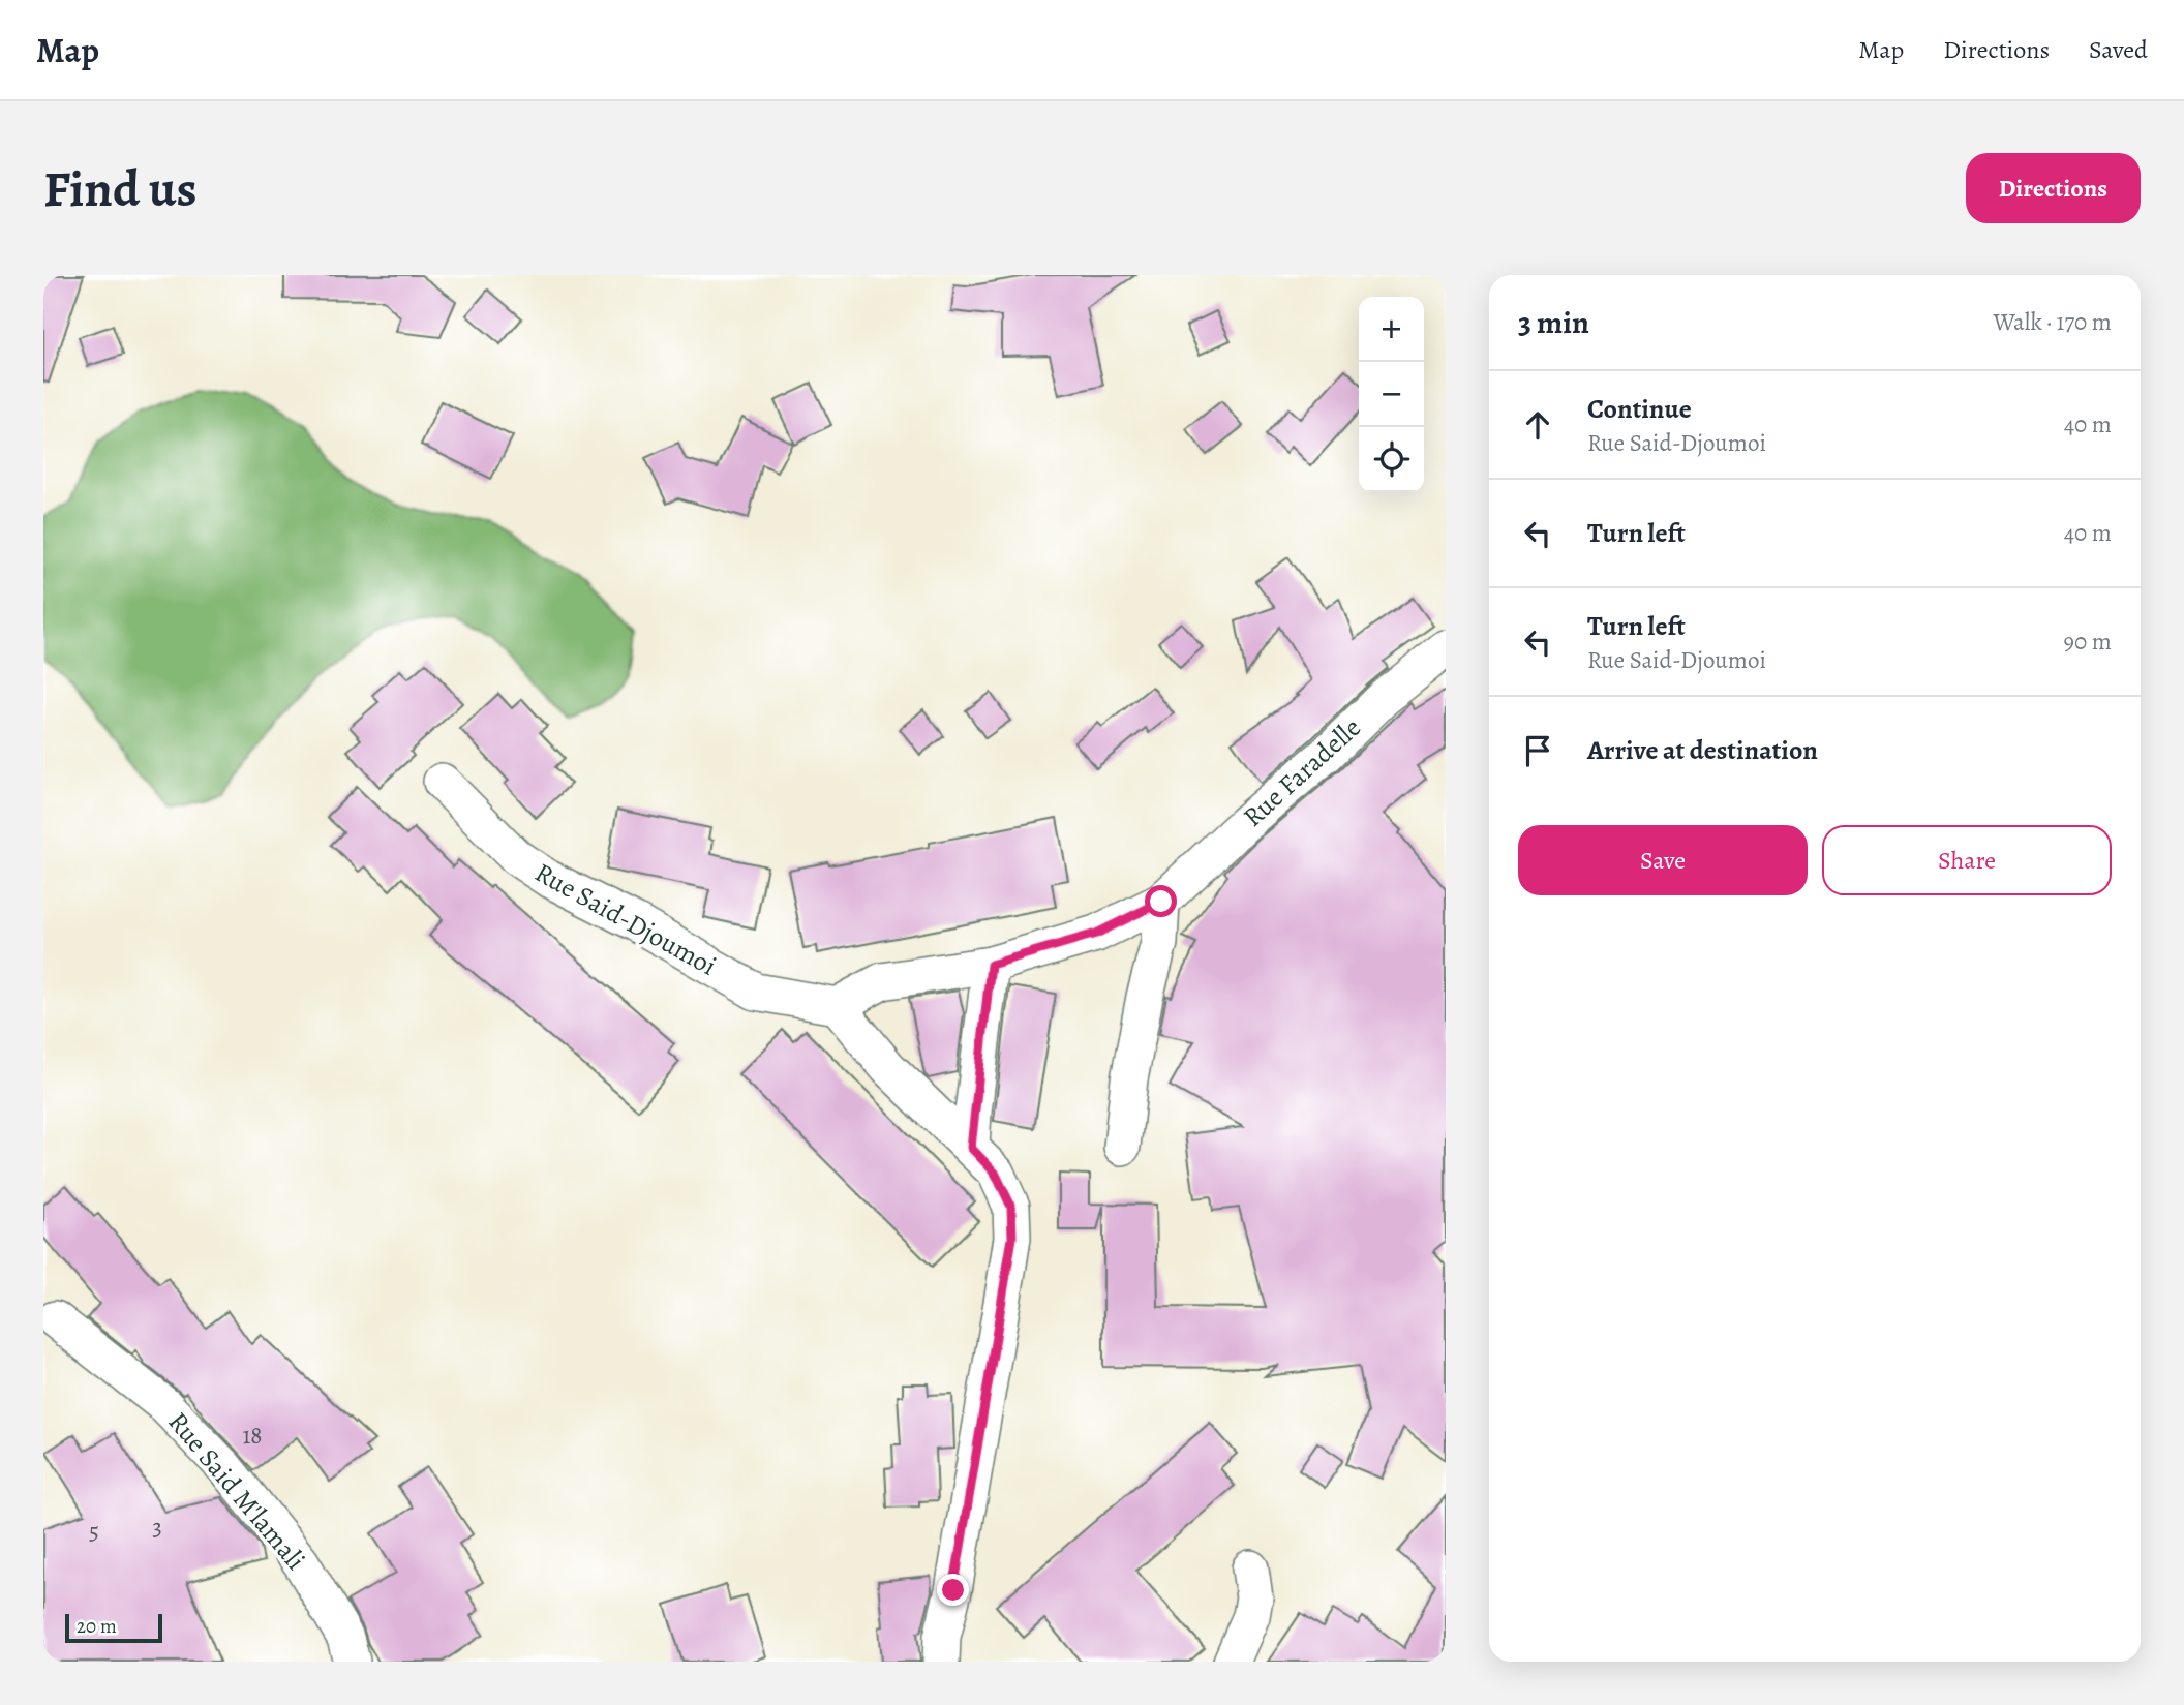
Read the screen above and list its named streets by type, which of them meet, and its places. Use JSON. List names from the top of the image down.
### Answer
{
  "streets": {
    "street": ["Rue Faradelle", "Rue Said-Djoumoi", "Rue Said M'lamali"]
  },
  "house_numbers": ["18", "3", "5"],
  "scale_bar": "20 m",
  "page": {
    "header": "Map",
    "nav": ["Map", "Directions", "Saved"],
    "buttons": [
      "Directions",
      ["Save", "Share"]
    ],
    "title": "Find us",
    "heading": ["3 min", "Walk · 170 m"],
    "map_buttons": ["+", "−"],
    "list": [
      ["Continue", "Rue Said-Djoumoi", "40 m"],
      ["Turn left", "40 m"],
      ["Turn left", "Rue Said-Djoumoi", "90 m"],
      "Arrive at destination"
    ],
    "scale": "20 m"
  }
}
